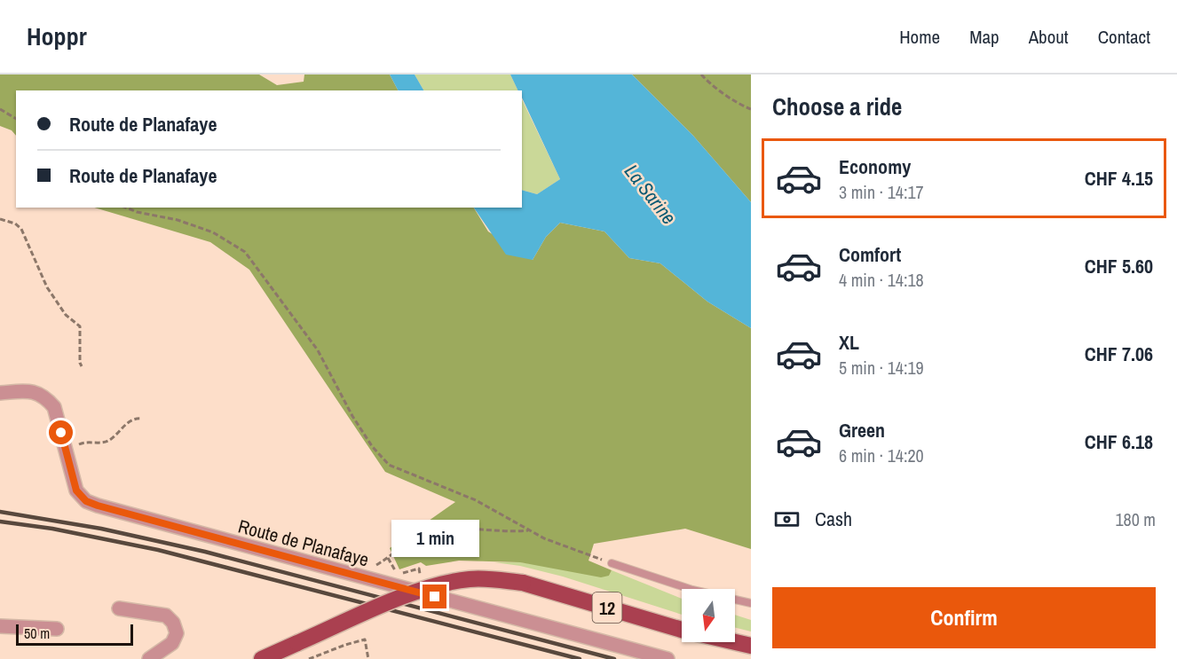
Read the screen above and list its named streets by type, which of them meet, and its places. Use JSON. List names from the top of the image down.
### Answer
{
  "streets": {
    "main road": ["12"],
    "street": ["Route de Planafaye"]
  },
  "water": ["La Sarine"],
  "scale_bar": "50 m",
  "north": "bottom",
  "page": {
    "header": "Hoppr",
    "nav": [
      "Home",
      "Map",
      "About",
      "Contact"
    ],
    "heading": "Choose a ride",
    "banner": ["Route de Planafaye", "Route de Planafaye"],
    "list": [
      {
        "name": "Economy",
        "note": "3 min · 14:17",
        "value": "CHF 4.15"
      },
      {
        "name": "Comfort",
        "note": "4 min · 14:18",
        "value": "CHF 5.60"
      },
      {
        "name": "XL",
        "note": "5 min · 14:19",
        "value": "CHF 7.06"
      },
      {
        "name": "Green",
        "note": "6 min · 14:20",
        "value": "CHF 6.18"
      }
    ],
    "pay": ["Cash", "180 m"],
    "bubble": "1 min",
    "buttons": "Confirm",
    "scale": "50 m"
  }
}
